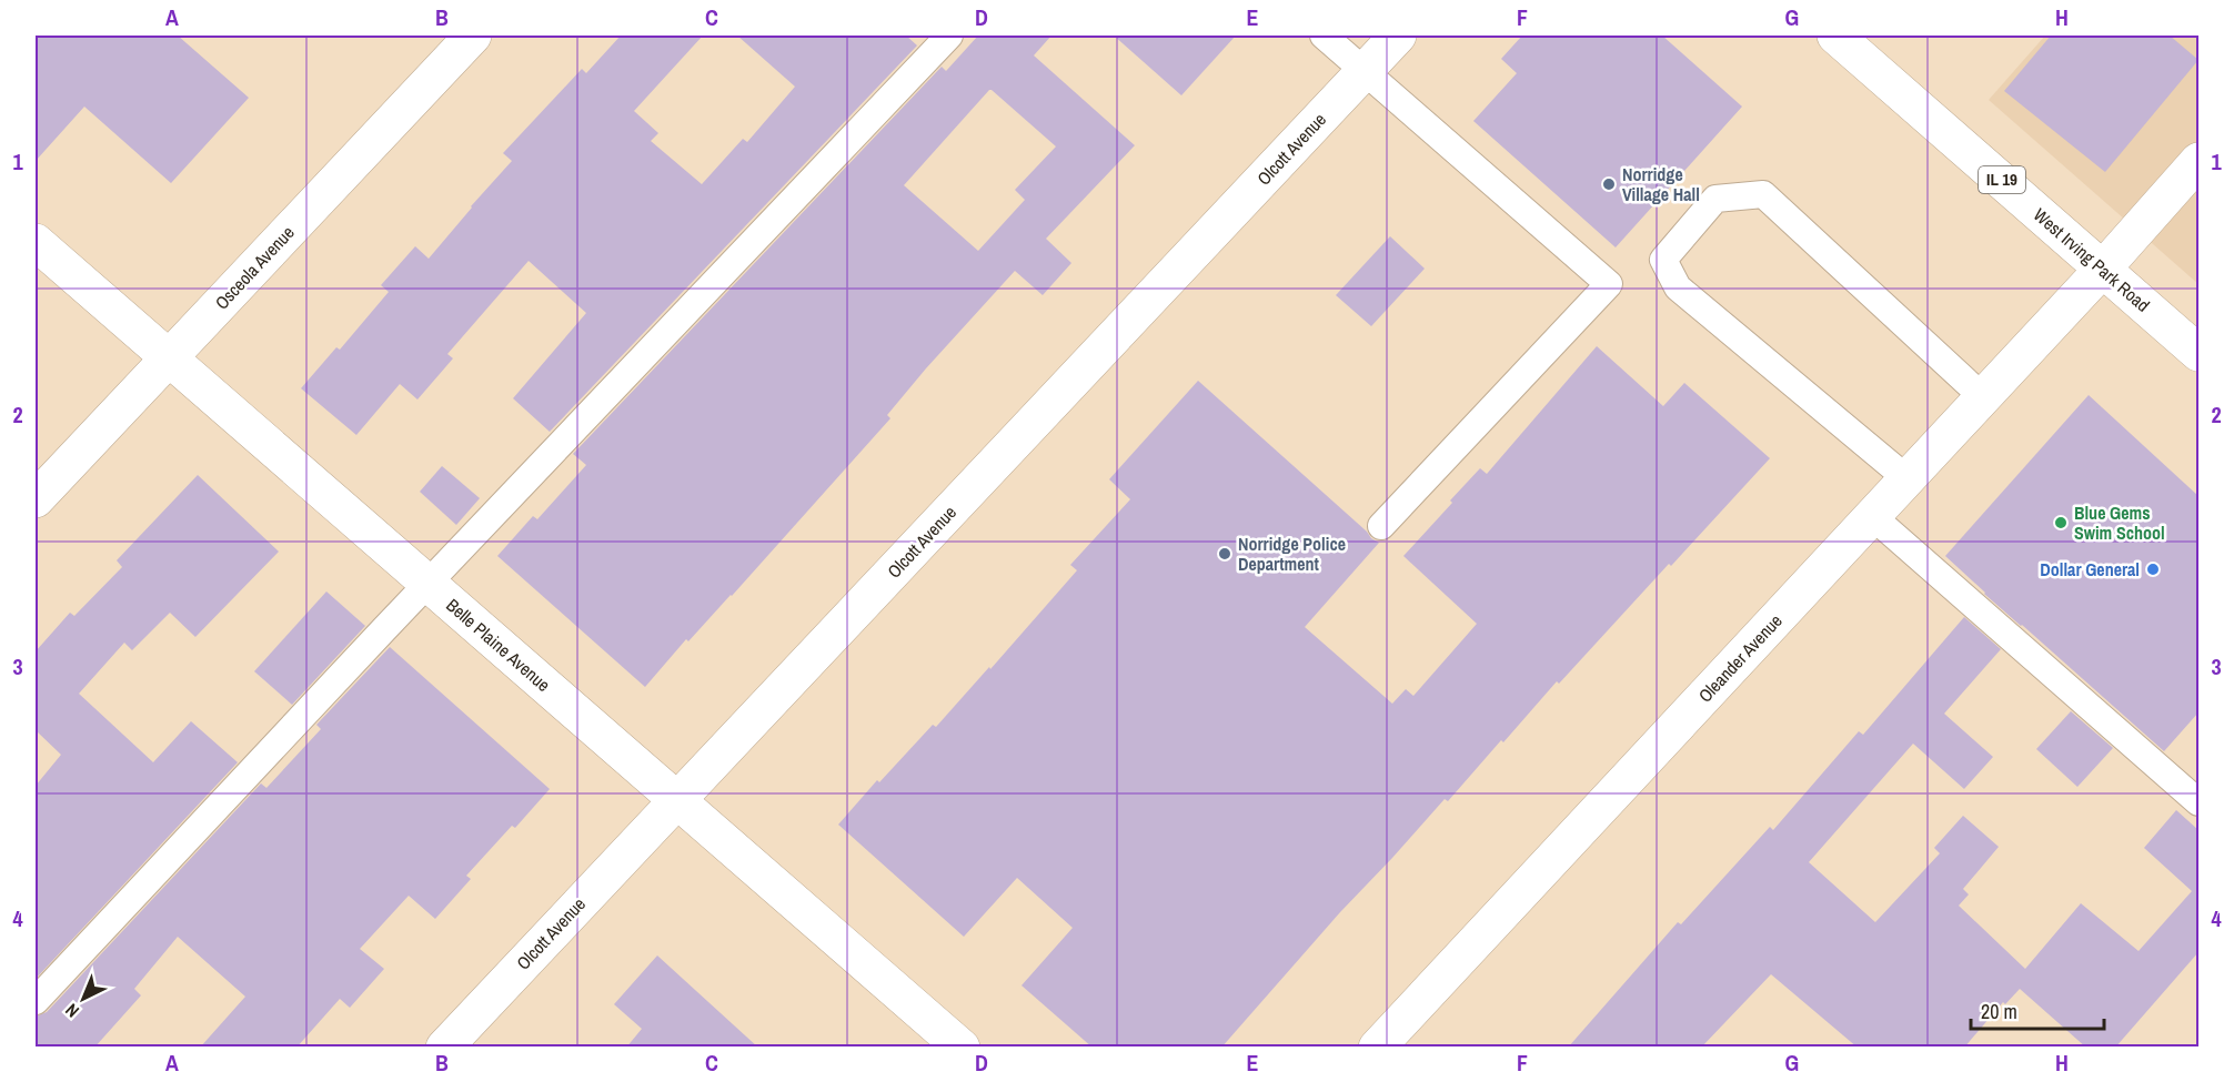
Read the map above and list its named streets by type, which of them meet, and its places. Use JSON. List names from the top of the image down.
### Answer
{
  "streets": {
    "street": [
      "Olcott Avenue",
      "IL 19",
      "West Irving Park Road",
      "Osceola Avenue",
      "Belle Plaine Avenue",
      "Oleander Avenue"
    ]
  },
  "crossings": [
    ["Olcott Avenue", "Belle Plaine Avenue"],
    ["West Irving Park Road", "Oleander Avenue"],
    ["Osceola Avenue", "Belle Plaine Avenue"]
  ],
  "places": [
    "Norridge Village Hall",
    "Blue Gems Swim School",
    "Norridge Police Department",
    "Dollar General"
  ],
  "scale_bar": "20 m",
  "north": "bottom left",
  "grid": {
    "columns": [
      "A",
      "B",
      "C",
      "D",
      "E",
      "F",
      "G",
      "H"
    ],
    "rows": [
      "1",
      "2",
      "3",
      "4"
    ]
  }
}
